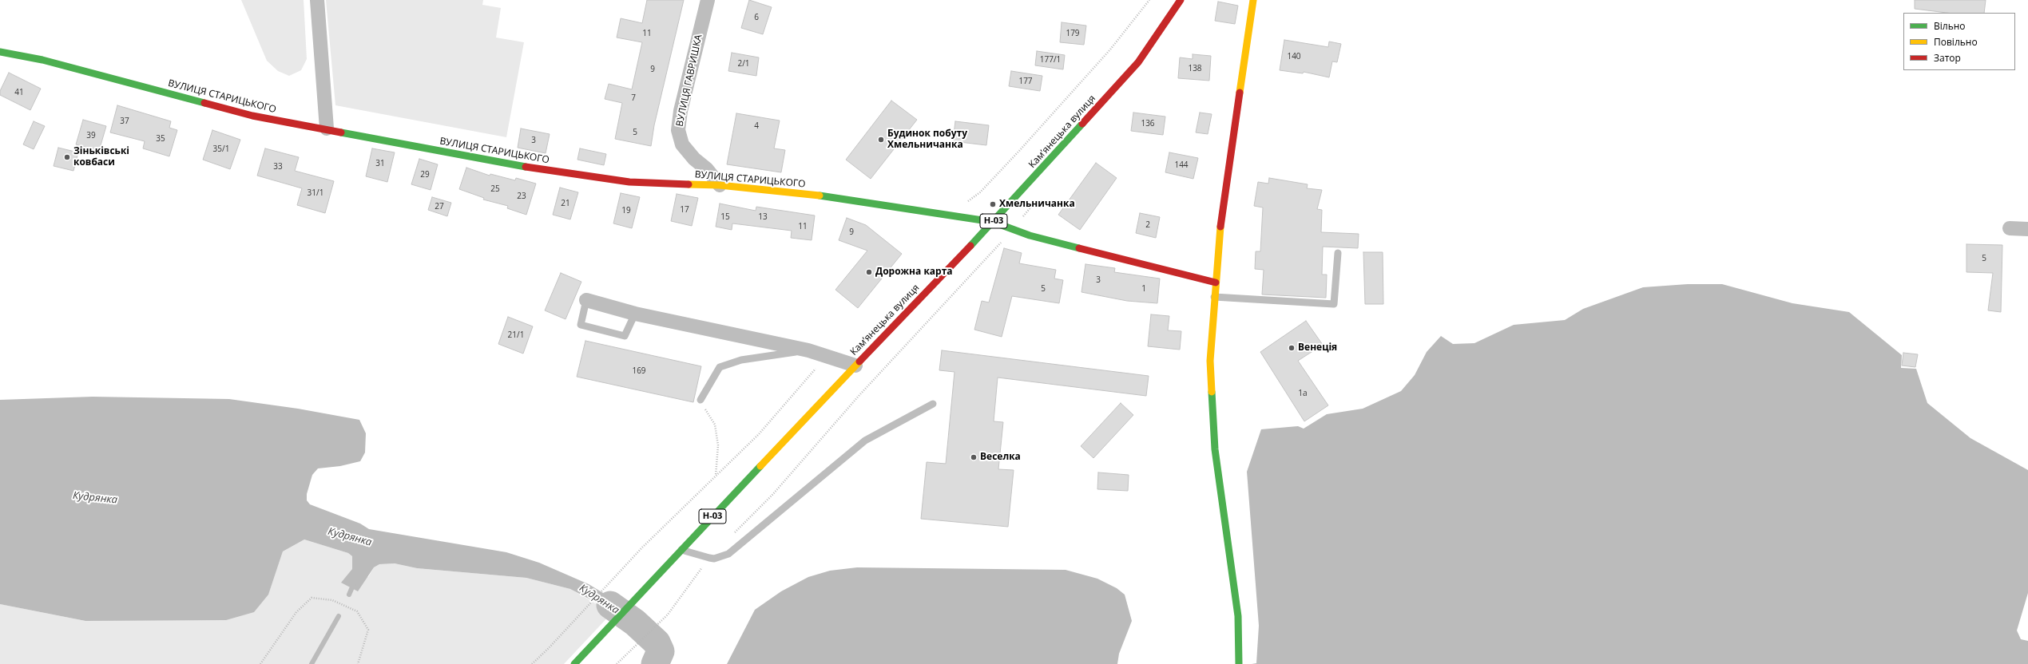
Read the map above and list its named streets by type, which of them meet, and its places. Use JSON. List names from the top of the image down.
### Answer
{
  "streets": {
    "street": [
      "ВУЛИЦЯ ГАВРИШКА",
      "ВУЛИЦЯ СТАРИЦЬКОГО",
      "Камʼянецька вулиця",
      "Н-03"
    ]
  },
  "crossings": [
    ["ВУЛИЦЯ ГАВРИШКА", "ВУЛИЦЯ СТАРИЦЬКОГО"],
    ["ВУЛИЦЯ СТАРИЦЬКОГО", "Камʼянецька вулиця"]
  ],
  "water": ["Кудрянка"],
  "places": [
    "Будинок побуту Хмельничанка",
    "Зіньківські ковбаси",
    "Хмельничанка",
    "Дорожна карта",
    "Венеція",
    "Веселка"
  ],
  "house_numbers": [
    "6",
    "11",
    "179",
    "140",
    "177/1",
    "2/1",
    "138",
    "9",
    "177",
    "41",
    "7",
    "37",
    "136",
    "4",
    "5",
    "39",
    "35",
    "3",
    "35/1",
    "31",
    "144",
    "33",
    "29",
    "25",
    "31/1",
    "23",
    "21",
    "27",
    "17",
    "19",
    "15",
    "13",
    "2",
    "11",
    "9",
    "5",
    "3",
    "5",
    "1",
    "21/1",
    "169",
    "1а"
  ],
  "legend": ["Вільно", "Повільно", "Затор"]
}
